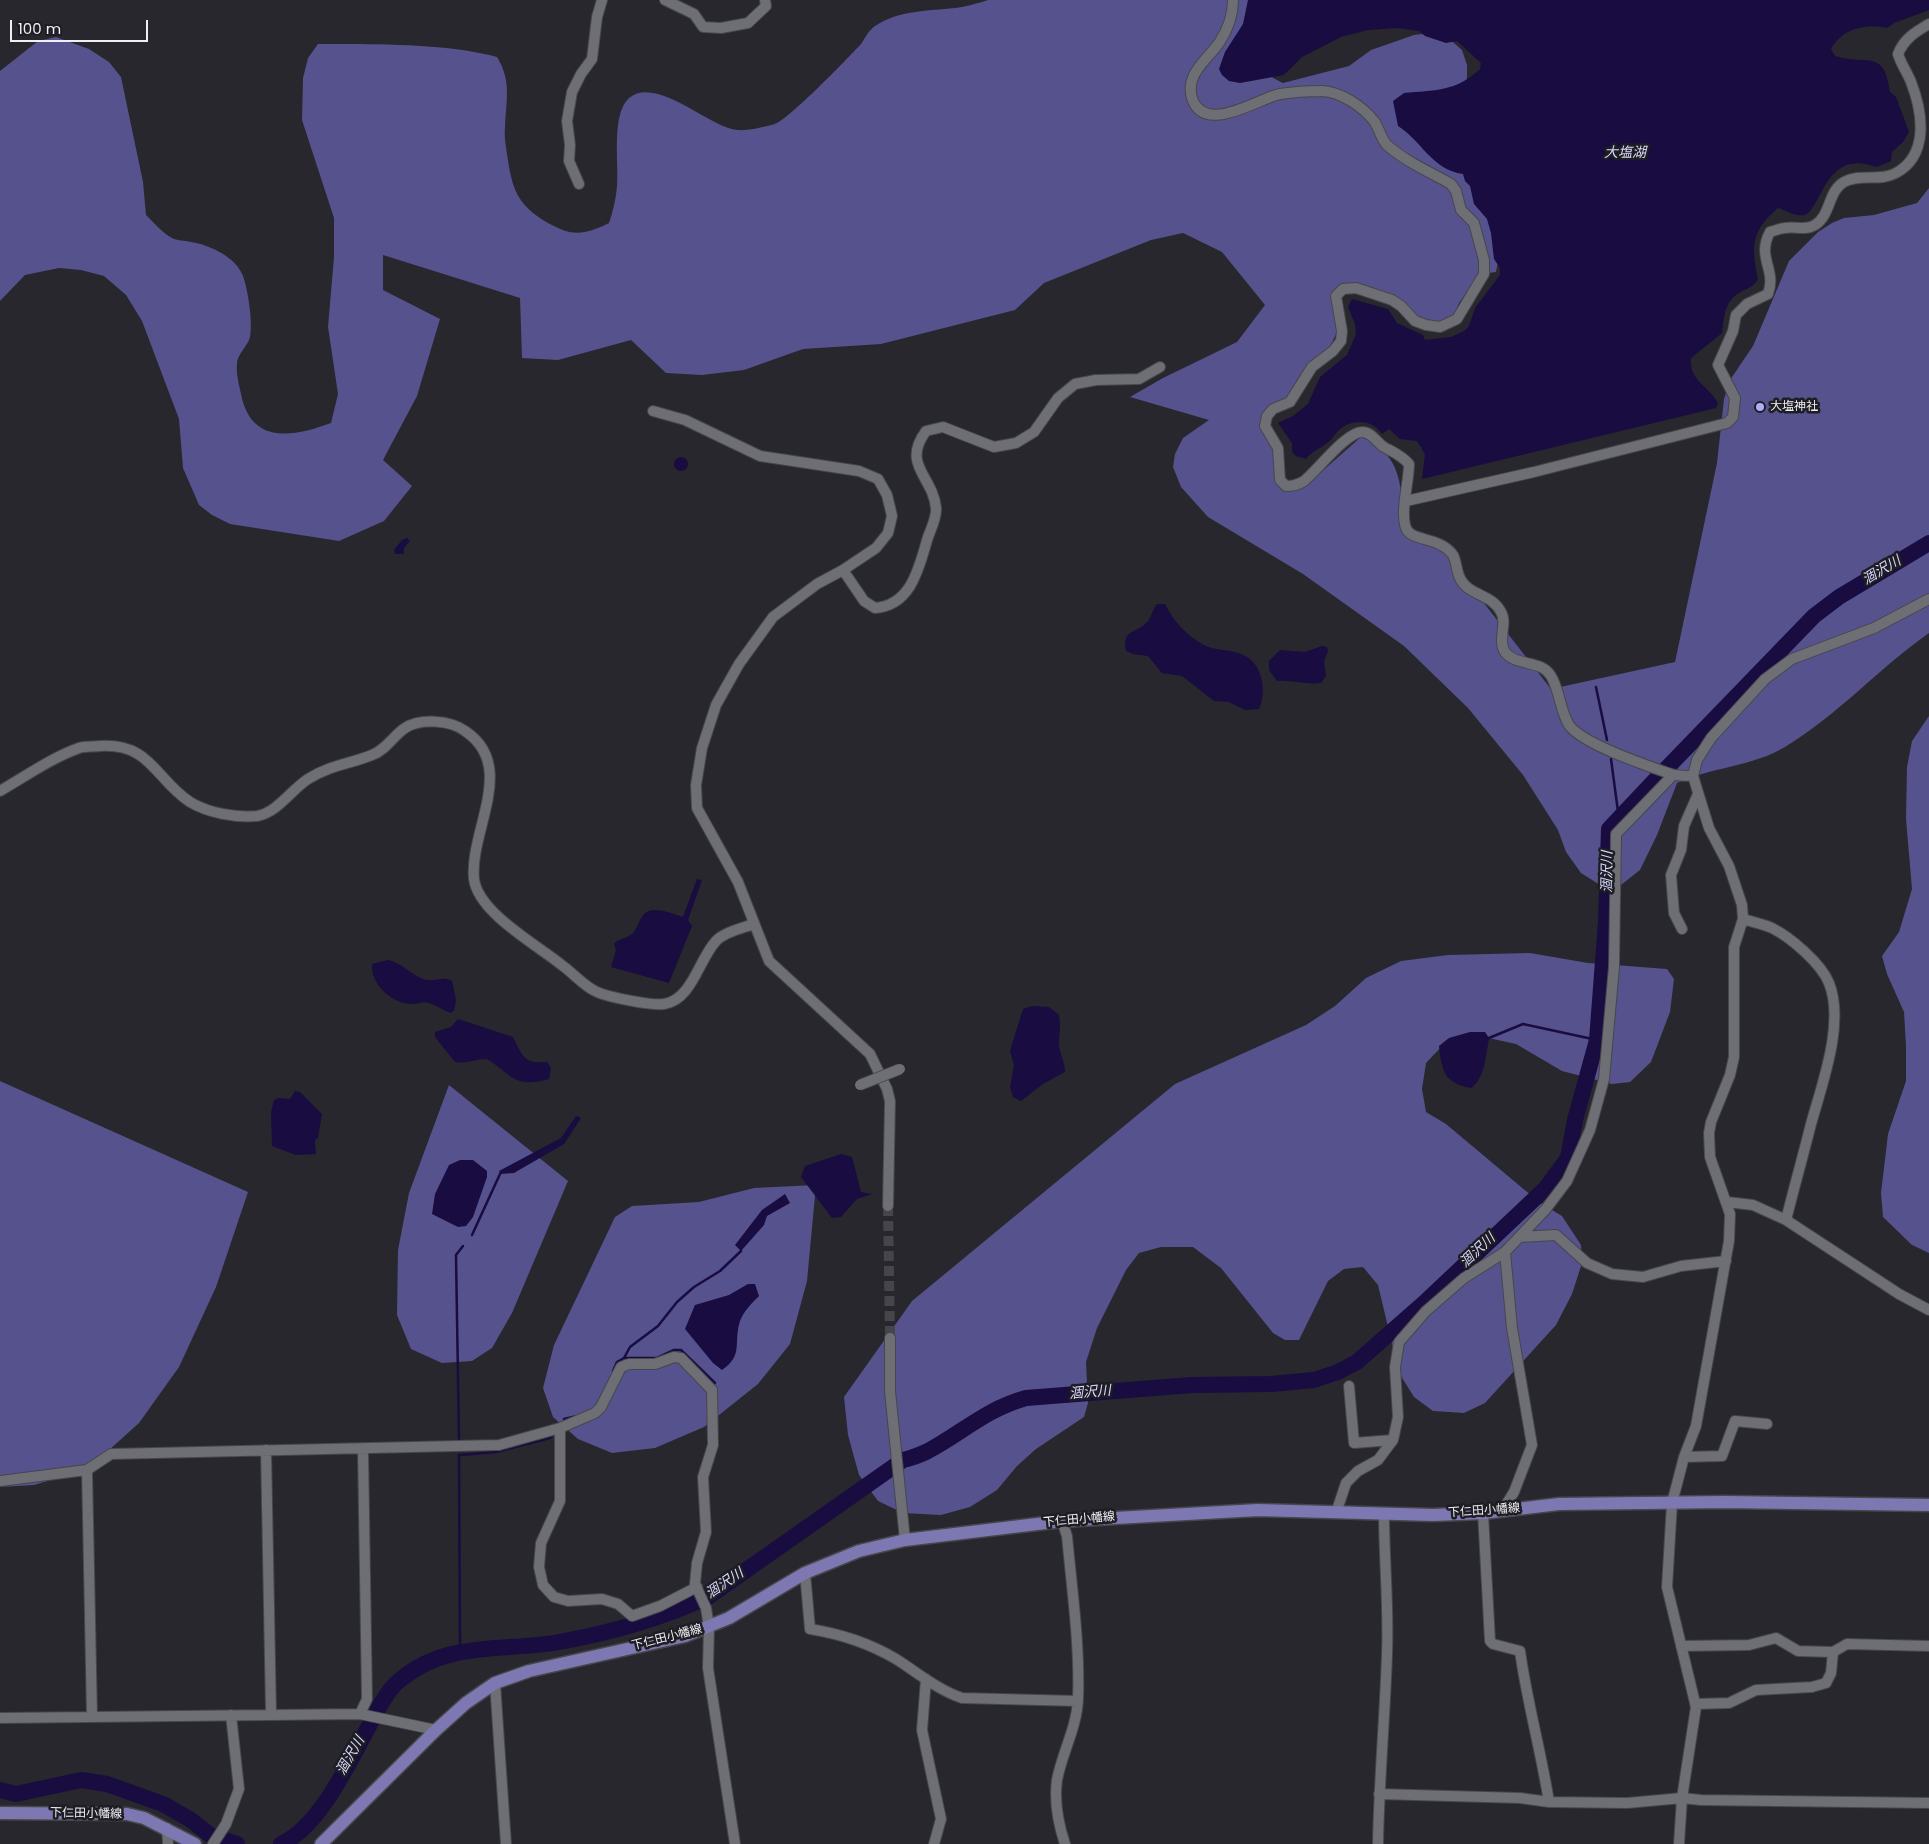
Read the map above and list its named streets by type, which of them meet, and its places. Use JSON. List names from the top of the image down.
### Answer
{
  "streets": {
    "main road": ["下仁田小幡線"]
  },
  "water": ["大塩湖", "涸沢川"],
  "places": ["大塩神社"],
  "scale_bar": "100 m"
}
